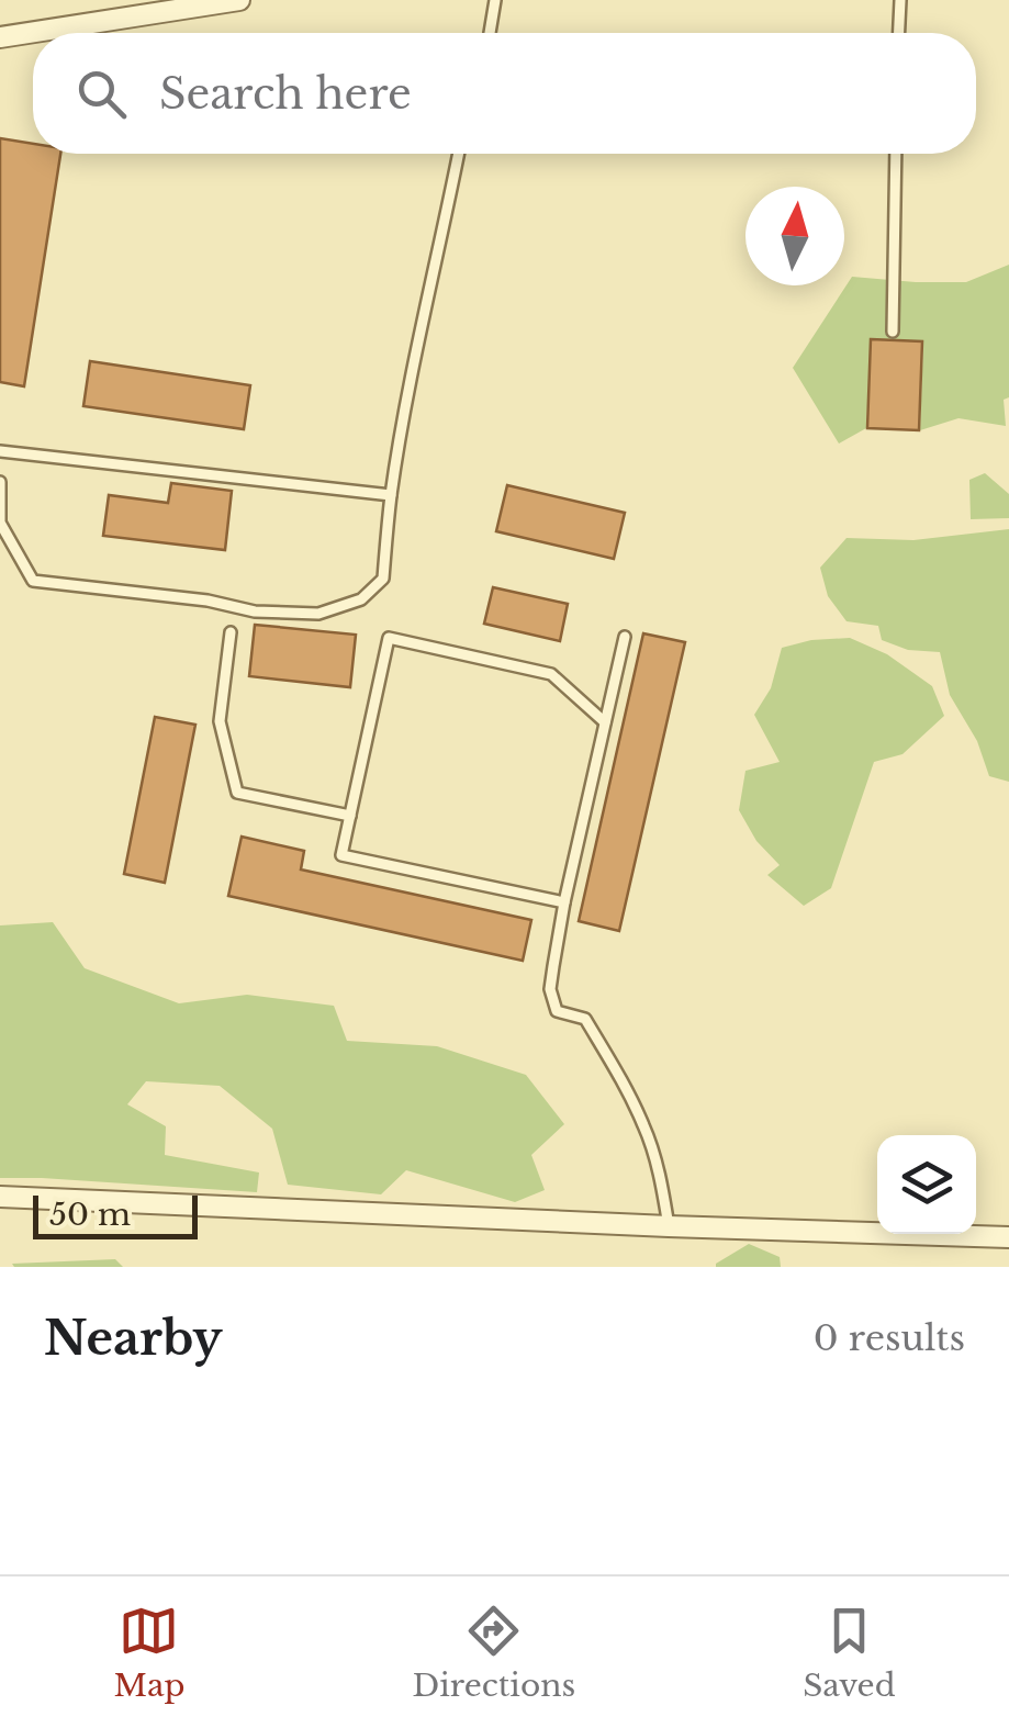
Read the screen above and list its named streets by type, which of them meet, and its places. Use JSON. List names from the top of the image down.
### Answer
{
  "scale_bar": "50 m",
  "north": "top",
  "page": {
    "search": "Search here",
    "scale": "50 m",
    "heading": ["Nearby", "0 results"],
    "nav": ["Map", "Directions", "Saved"]
  }
}
